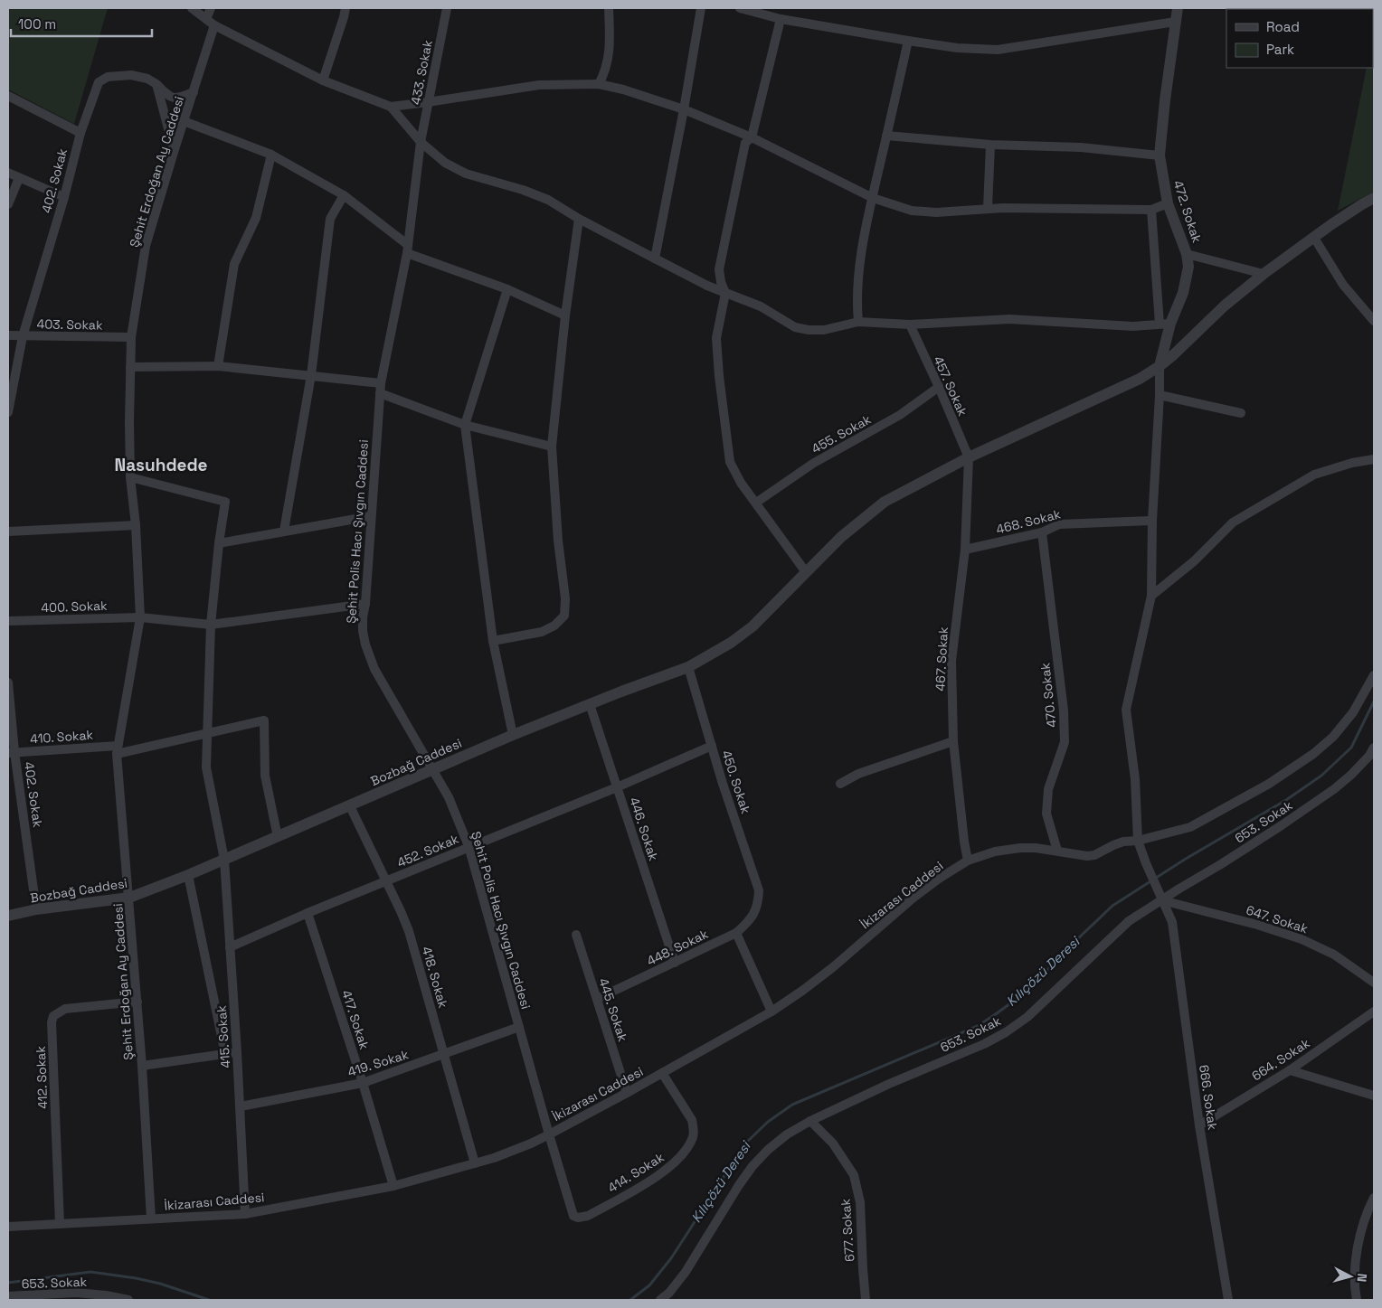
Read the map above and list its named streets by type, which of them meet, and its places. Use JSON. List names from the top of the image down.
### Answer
{
  "streets": {
    "street": [
      "433. Sokak",
      "Şehit Erdoğan Ay Caddesi",
      "402. Sokak",
      "472. Sokak",
      "403. Sokak",
      "457. Sokak",
      "455. Sokak",
      "468. Sokak",
      "Şehit Polis Hacı Şıvgın Caddesi",
      "400. Sokak",
      "467. Sokak",
      "470. Sokak",
      "410. Sokak",
      "Bozbağ Caddesi",
      "450. Sokak",
      "653. Sokak",
      "446. Sokak",
      "452. Sokak",
      "İkizarası Caddesi",
      "647. Sokak",
      "448. Sokak",
      "418. Sokak",
      "445. Sokak",
      "417. Sokak",
      "415. Sokak",
      "664. Sokak",
      "419. Sokak",
      "412. Sokak",
      "666. Sokak",
      "414. Sokak",
      "677. Sokak"
    ]
  },
  "crossings": [
    ["433. Sokak", "Şehit Polis Hacı Şıvgın Caddesi"],
    ["Şehit Erdoğan Ay Caddesi", "402. Sokak"],
    ["Şehit Erdoğan Ay Caddesi", "403. Sokak"],
    ["Şehit Erdoğan Ay Caddesi", "400. Sokak"],
    ["Şehit Erdoğan Ay Caddesi", "410. Sokak"],
    ["Şehit Erdoğan Ay Caddesi", "Bozbağ Caddesi"],
    ["Şehit Erdoğan Ay Caddesi", "İkizarası Caddesi"],
    ["Şehit Erdoğan Ay Caddesi", "415. Sokak"],
    ["Şehit Erdoğan Ay Caddesi", "412. Sokak"],
    ["402. Sokak", "403. Sokak"],
    ["402. Sokak", "410. Sokak"],
    ["402. Sokak", "Bozbağ Caddesi"],
    ["472. Sokak", "Bozbağ Caddesi"],
    ["472. Sokak", "666. Sokak"],
    ["457. Sokak", "455. Sokak"],
    ["457. Sokak", "467. Sokak"],
    ["457. Sokak", "Bozbağ Caddesi"],
    ["468. Sokak", "467. Sokak"],
    ["468. Sokak", "470. Sokak"],
    ["468. Sokak", "666. Sokak"],
    ["Şehit Polis Hacı Şıvgın Caddesi", "400. Sokak"],
    ["Şehit Polis Hacı Şıvgın Caddesi", "Bozbağ Caddesi"],
    ["Şehit Polis Hacı Şıvgın Caddesi", "452. Sokak"],
    ["Şehit Polis Hacı Şıvgın Caddesi", "İkizarası Caddesi"],
    ["Şehit Polis Hacı Şıvgın Caddesi", "419. Sokak"],
    ["Şehit Polis Hacı Şıvgın Caddesi", "414. Sokak"],
    ["400. Sokak", "415. Sokak"],
    ["467. Sokak", "Bozbağ Caddesi"],
    ["467. Sokak", "İkizarası Caddesi"],
    ["470. Sokak", "İkizarası Caddesi"],
    ["410. Sokak", "Bozbağ Caddesi"],
    ["410. Sokak", "415. Sokak"],
    ["Bozbağ Caddesi", "450. Sokak"],
    ["Bozbağ Caddesi", "446. Sokak"],
    ["Bozbağ Caddesi", "418. Sokak"],
    ["Bozbağ Caddesi", "415. Sokak"],
    ["Bozbağ Caddesi", "666. Sokak"],
    ["450. Sokak", "452. Sokak"],
    ["450. Sokak", "448. Sokak"],
    ["653. Sokak", "647. Sokak"],
    ["653. Sokak", "666. Sokak"],
    ["653. Sokak", "677. Sokak"],
    ["446. Sokak", "452. Sokak"],
    ["446. Sokak", "448. Sokak"],
    ["452. Sokak", "418. Sokak"],
    ["452. Sokak", "417. Sokak"],
    ["452. Sokak", "415. Sokak"],
    ["İkizarası Caddesi", "418. Sokak"],
    ["İkizarası Caddesi", "445. Sokak"],
    ["İkizarası Caddesi", "417. Sokak"],
    ["İkizarası Caddesi", "415. Sokak"],
    ["İkizarası Caddesi", "412. Sokak"],
    ["İkizarası Caddesi", "666. Sokak"],
    ["İkizarası Caddesi", "414. Sokak"],
    ["647. Sokak", "666. Sokak"],
    ["448. Sokak", "445. Sokak"],
    ["418. Sokak", "419. Sokak"],
    ["417. Sokak", "419. Sokak"],
    ["415. Sokak", "419. Sokak"],
    ["664. Sokak", "666. Sokak"]
  ],
  "districts": ["Nasuhdede"],
  "water": ["Kılıçözü Deresi"],
  "legend": ["Road", "Park"],
  "scale_bar": "100 m",
  "north": "right"
}
